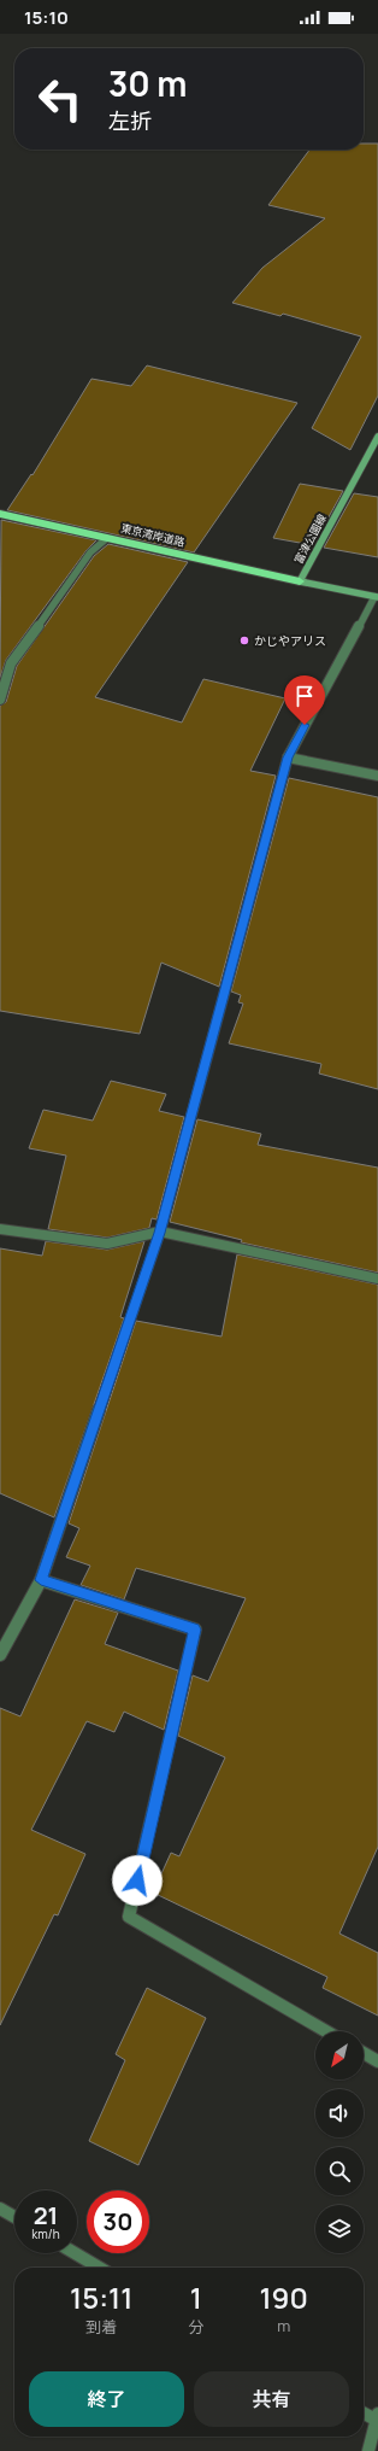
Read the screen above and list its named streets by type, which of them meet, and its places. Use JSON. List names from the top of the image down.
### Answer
{
  "streets": {
    "highway": ["東京湾岸道路"],
    "main road": ["富津公園線"]
  },
  "crossings": [
    ["東京湾岸道路", "富津公園線"]
  ],
  "places": ["かじやアリス"],
  "north": "bottom left",
  "page": {
    "status": "15:10",
    "turn": ["30 m", "左折"],
    "speed": "21 km/h",
    "limit": "30",
    "eta": [
      "15:11",
      "到着",
      "1",
      "分",
      "190",
      "m"
    ],
    "buttons": ["終了", "共有"]
  }
}
